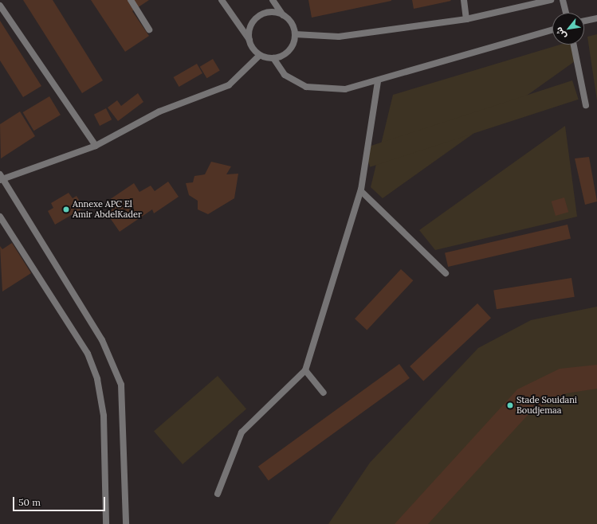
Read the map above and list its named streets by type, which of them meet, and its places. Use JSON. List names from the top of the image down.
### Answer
{
  "places": ["Annexe APC El Amir AbdelKader", "Stade Souidani Boudjemaa"],
  "scale_bar": "50 m",
  "north": "bottom left"
}
